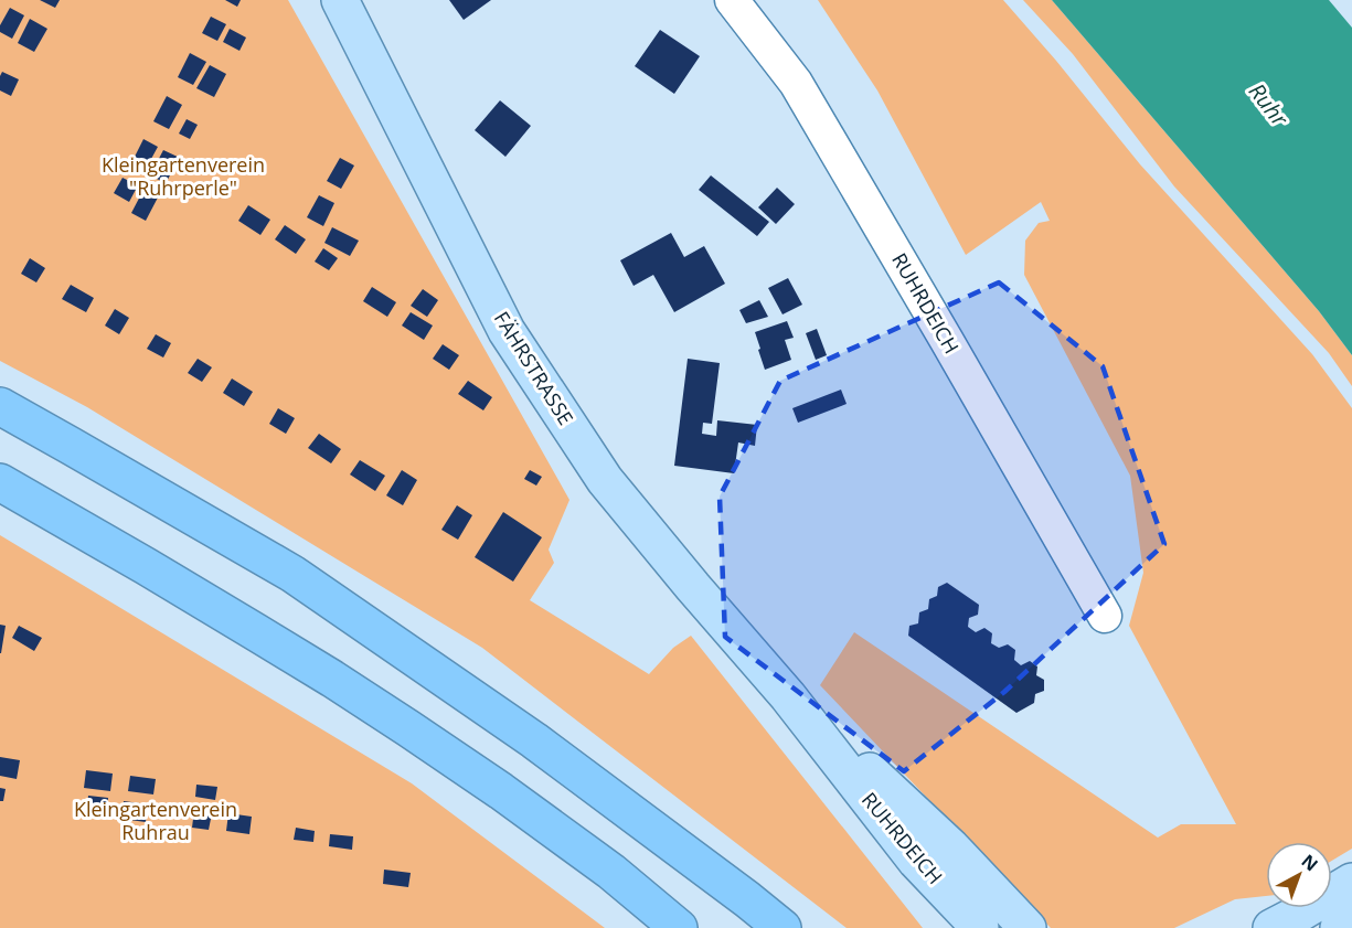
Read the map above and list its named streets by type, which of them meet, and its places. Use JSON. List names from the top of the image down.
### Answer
{
  "streets": {
    "main road": ["RUHRDEICH", "FÄHRSTRASSE"]
  },
  "crossings": [
    ["RUHRDEICH", "FÄHRSTRASSE"]
  ],
  "water": ["Ruhr"],
  "parks": ["Kleingartenverein \"Ruhrperle\"", "Kleingartenverein Ruhrau"],
  "north": "top right"
}
